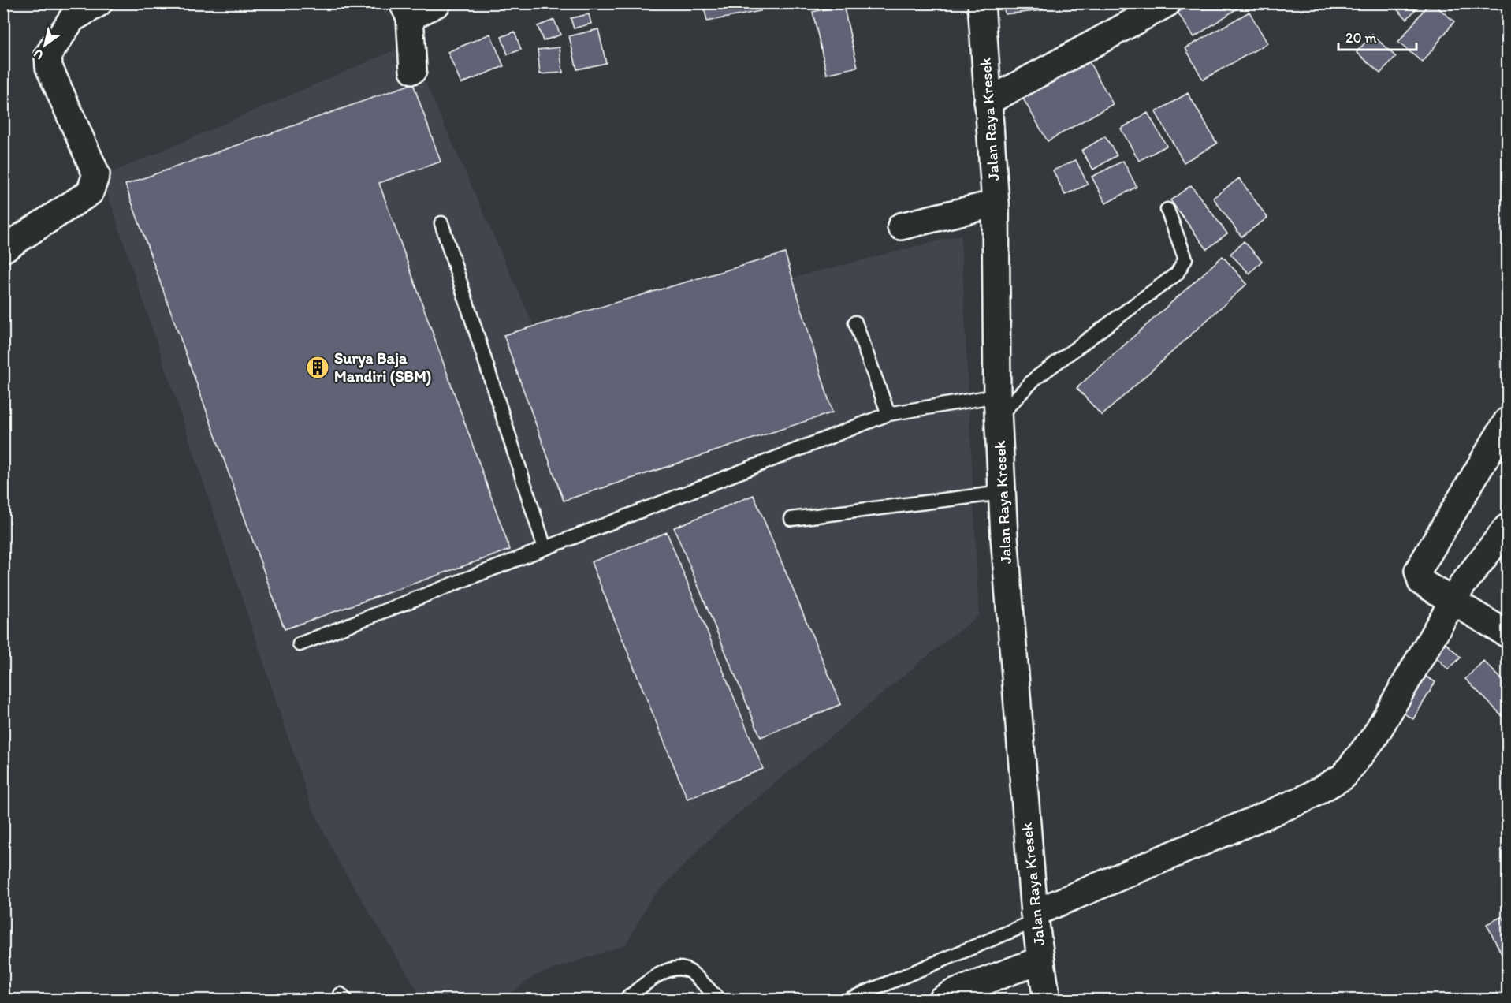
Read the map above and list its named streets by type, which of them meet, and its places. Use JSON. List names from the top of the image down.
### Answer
{
  "streets": {
    "street": ["Jalan Raya Kresek"]
  },
  "places": {
    "building": ["Surya Baja Mandiri (SBM)"]
  },
  "scale_bar": "20 m",
  "north": "bottom left"
}
